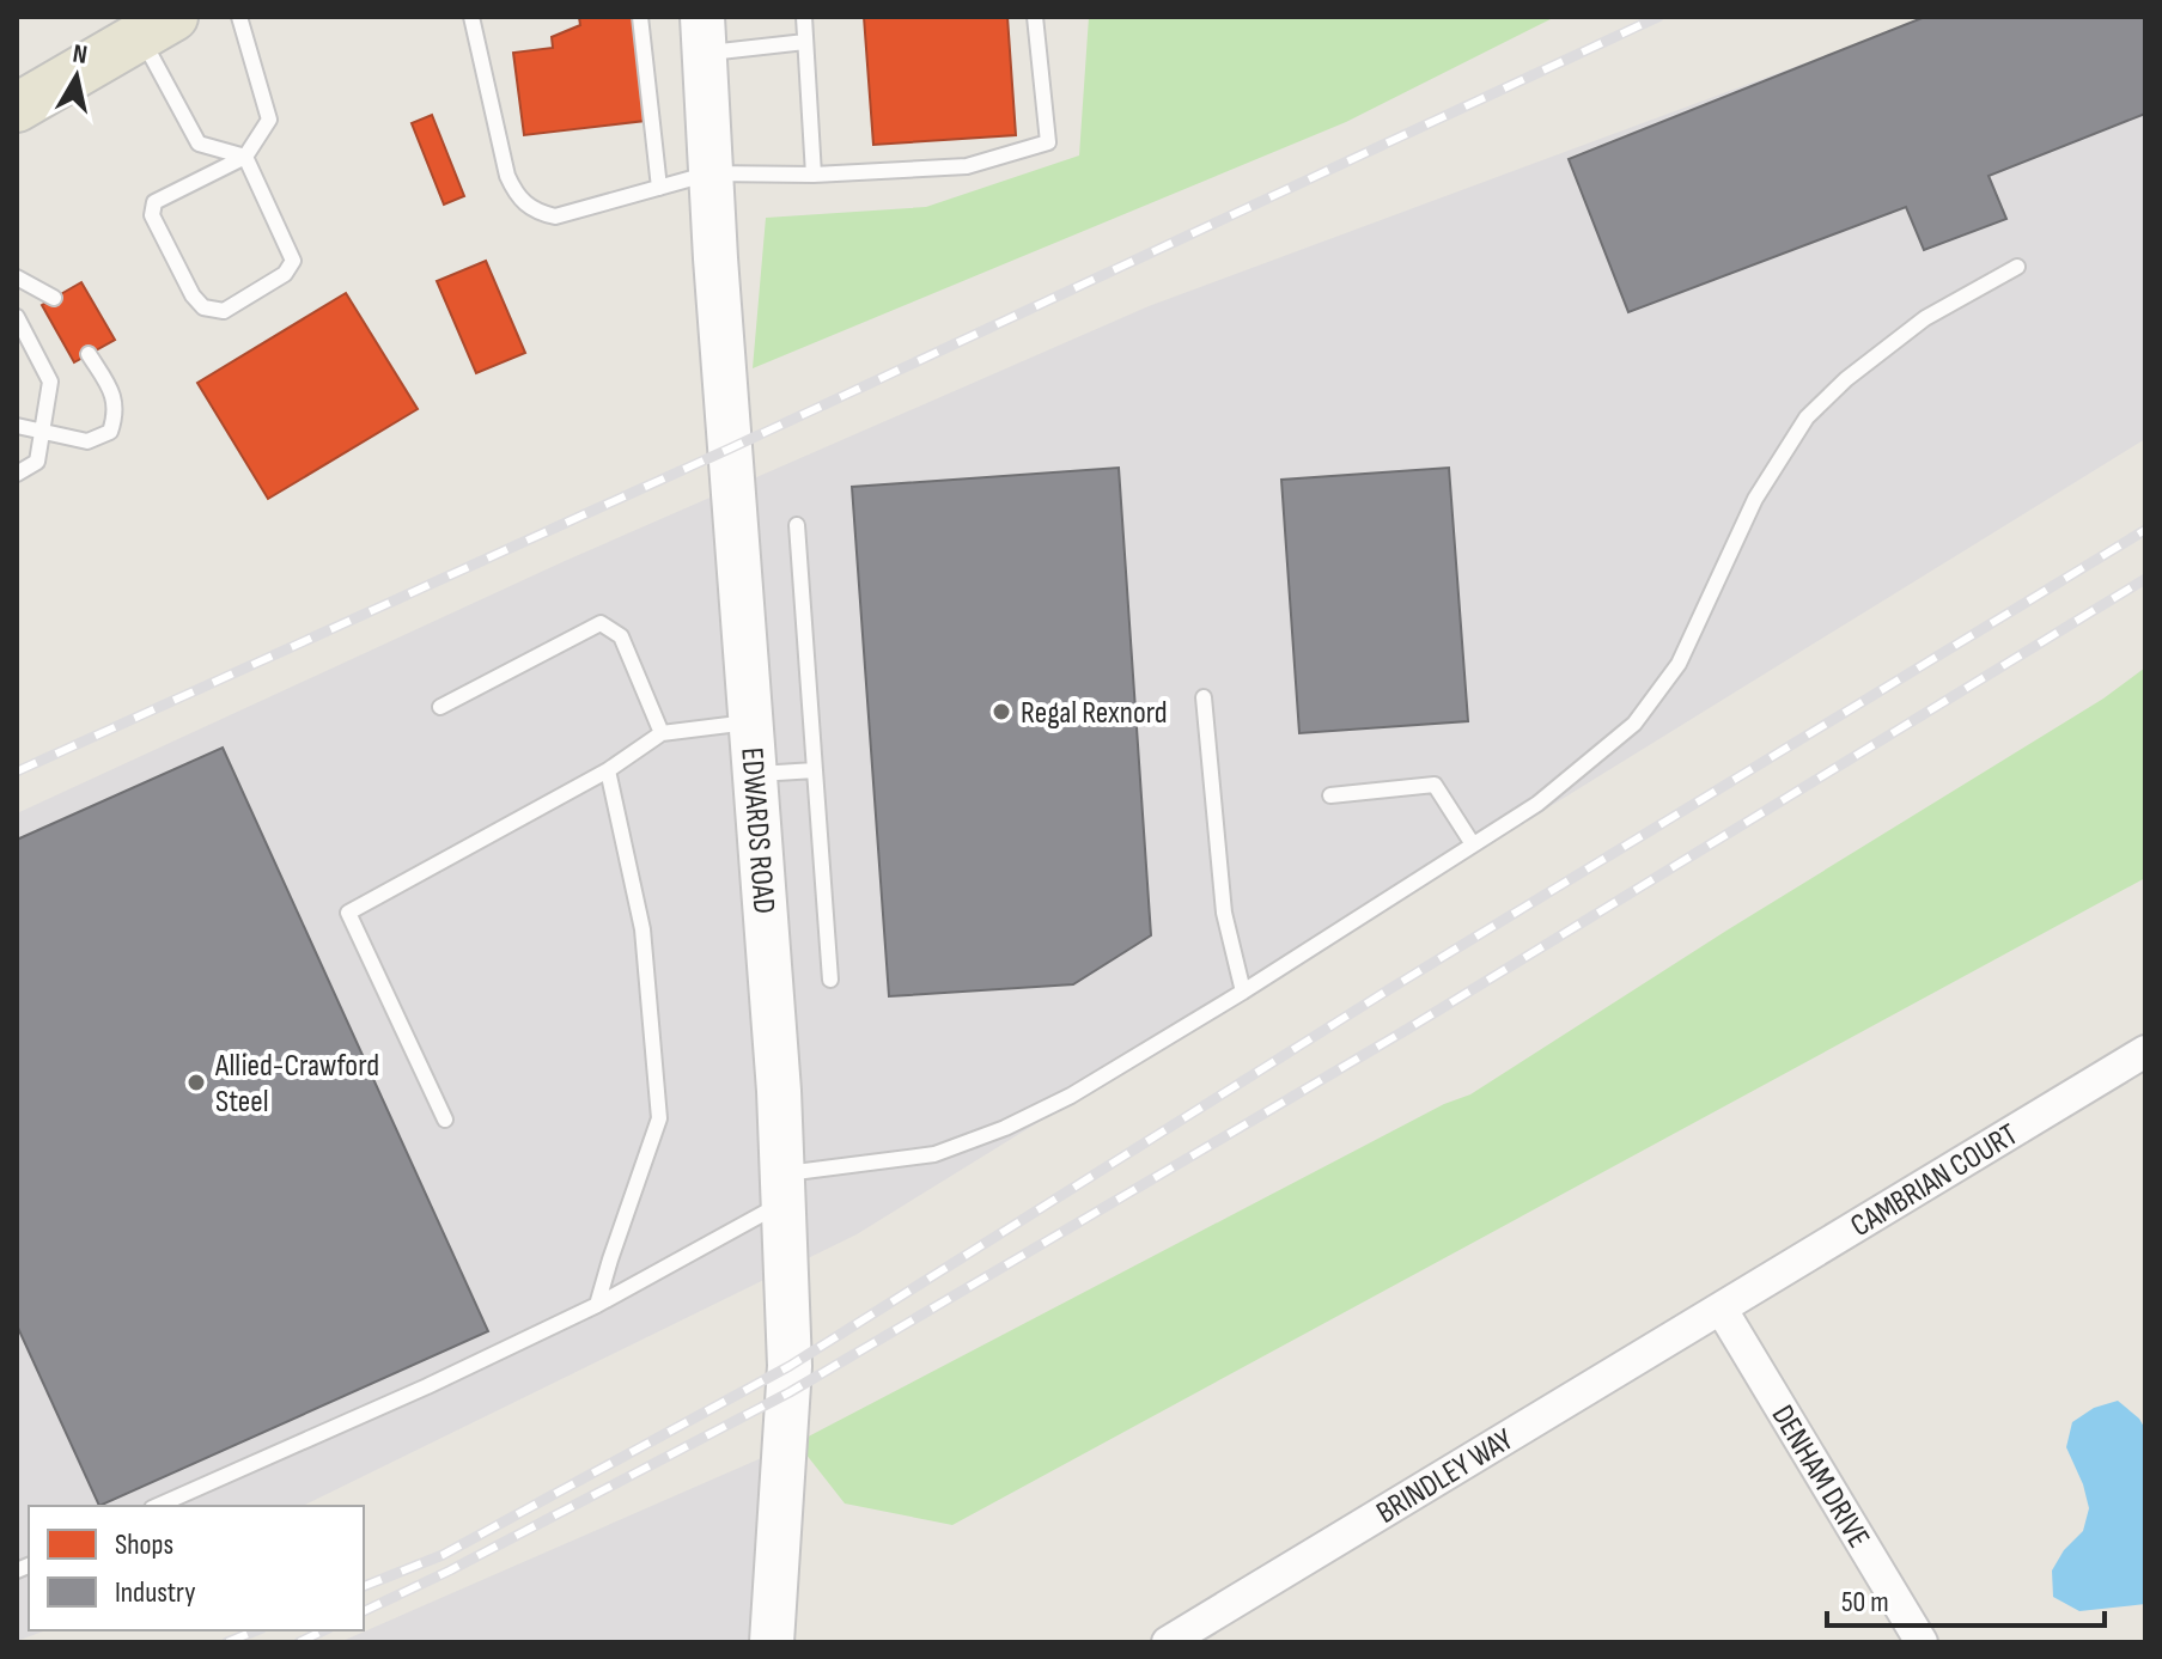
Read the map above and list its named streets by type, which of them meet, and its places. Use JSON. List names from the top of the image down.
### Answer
{
  "streets": {
    "main road": ["EDWARDS ROAD"],
    "street": ["CAMBRIAN COURT", "BRINDLEY WAY", "DENHAM DRIVE"]
  },
  "crossings": [
    ["CAMBRIAN COURT", "BRINDLEY WAY"],
    ["CAMBRIAN COURT", "DENHAM DRIVE"],
    ["BRINDLEY WAY", "DENHAM DRIVE"]
  ],
  "places": ["Regal Rexnord", "Allied-Crawford Steel"],
  "legend": ["Shops", "Industry"],
  "scale_bar": "50 m",
  "north": "top"
}
